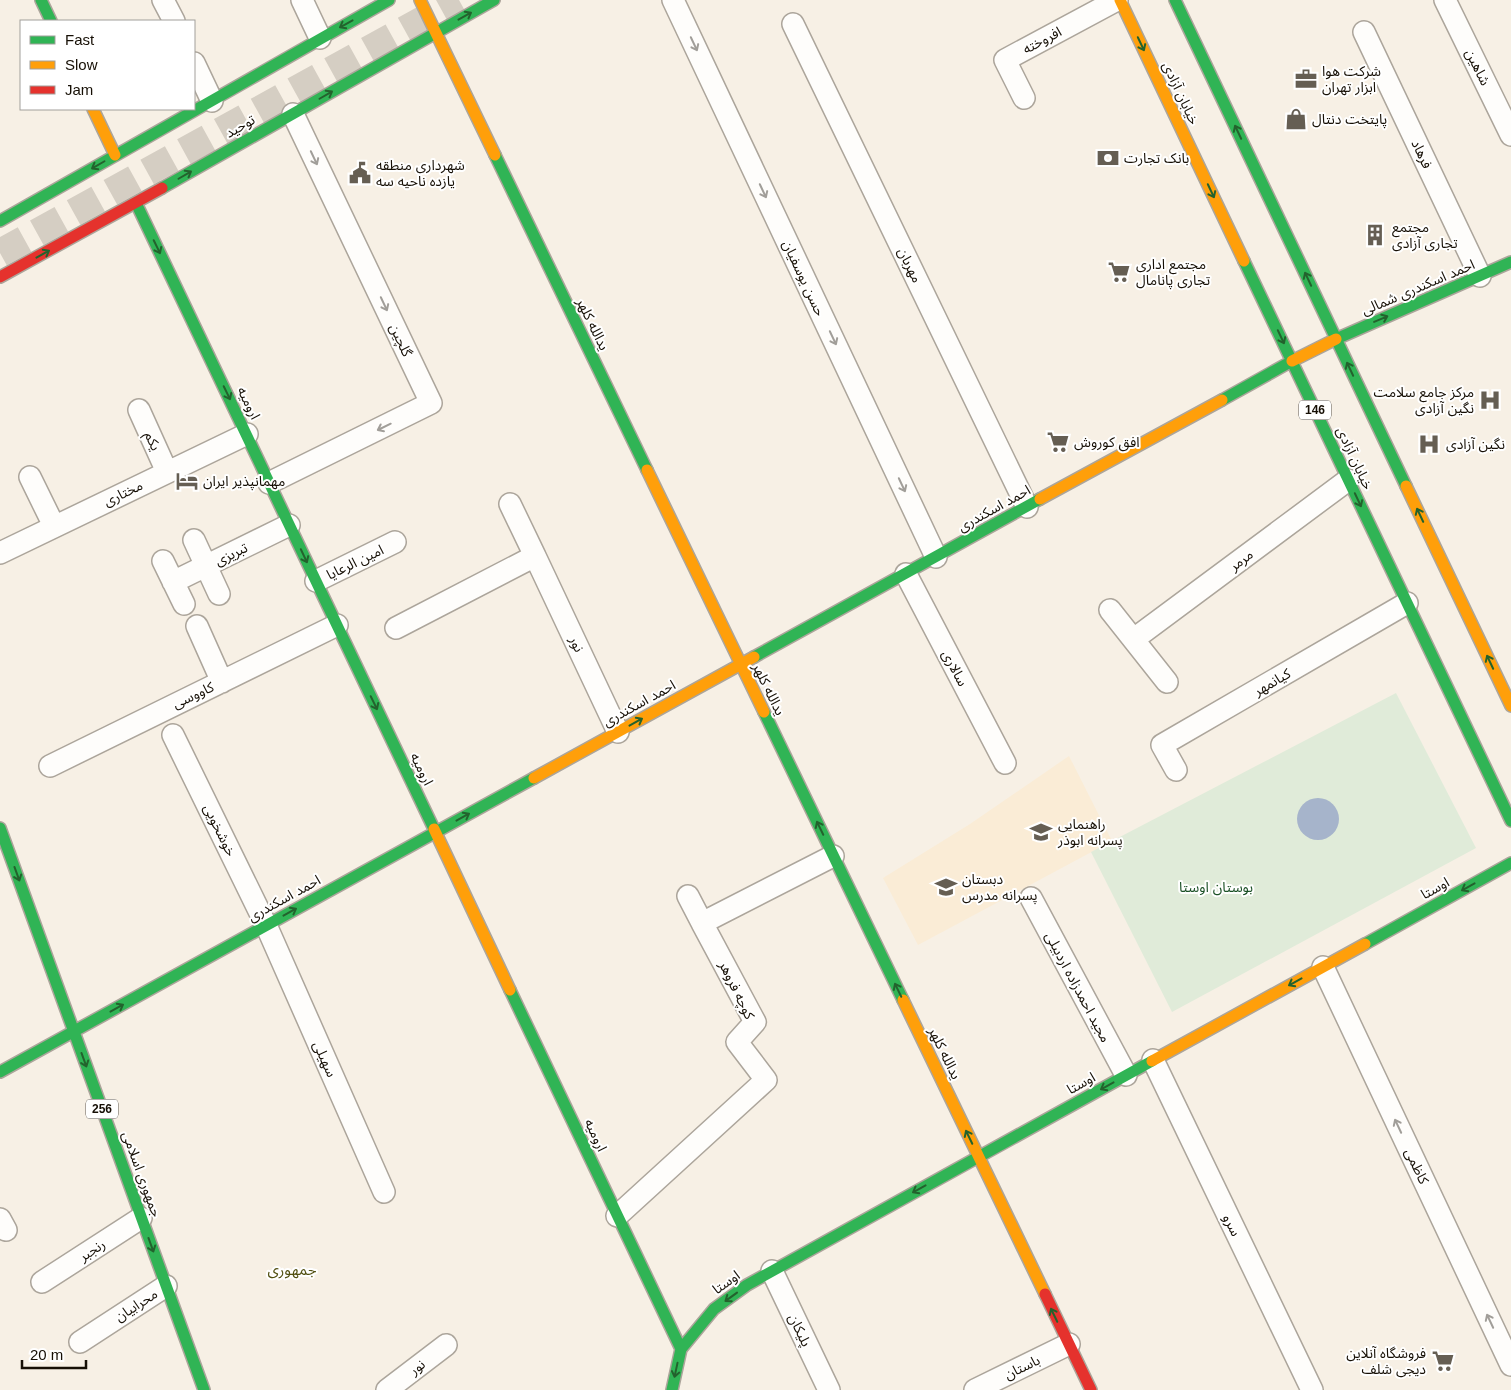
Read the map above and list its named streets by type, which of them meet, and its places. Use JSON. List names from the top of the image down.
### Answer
{
  "streets": {
    "main road": [
      "خیابان آزادی",
      "توحید",
      "احمد اسکندری شمالی",
      "یدالله کلهر",
      "ارومیه",
      "146",
      "احمد اسکندری",
      "اوستا",
      "256",
      "جمهوری اسلامی"
    ],
    "street": [
      "افروخته",
      "شاهین",
      "فرهاد",
      "مهربان",
      "حسن یوسفیان",
      "گلچین",
      "یکم",
      "مختاری",
      "تبریزی",
      "مرمر",
      "امین الرعایا",
      "نور",
      "سالاری",
      "کیانمهر",
      "کاووسی",
      "خوشخویی",
      "مجید احمدزاده اردبیلی",
      "کوچه فروهر",
      "سهیلی",
      "کاظمی",
      "سرو",
      "رنجبر",
      "محرابیان",
      "پلیکان",
      "باستان"
    ]
  },
  "crossings": [
    ["افروخته", "خیابان آزادی"],
    ["خیابان آزادی", "احمد اسکندری شمالی"],
    ["خیابان آزادی", "احمد اسکندری"],
    ["خیابان آزادی", "مرمر"],
    ["خیابان آزادی", "کیانمهر"],
    ["توحید", "یدالله کلهر"],
    ["توحید", "گلچین"],
    ["توحید", "ارومیه"],
    ["فرهاد", "احمد اسکندری شمالی"],
    ["مهربان", "احمد اسکندری"],
    ["حسن یوسفیان", "احمد اسکندری"],
    ["احمد اسکندری شمالی", "احمد اسکندری"],
    ["یدالله کلهر", "احمد اسکندری"],
    ["یدالله کلهر", "اوستا"],
    ["یدالله کلهر", "باستان"],
    ["گلچین", "ارومیه"],
    ["ارومیه", "مختاری"],
    ["ارومیه", "احمد اسکندری"],
    ["ارومیه", "تبریزی"],
    ["ارومیه", "امین الرعایا"],
    ["ارومیه", "کاووسی"],
    ["ارومیه", "اوستا"],
    ["ارومیه", "کوچه فروهر"],
    ["یکم", "مختاری"],
    ["احمد اسکندری", "نور"],
    ["احمد اسکندری", "سالاری"],
    ["احمد اسکندری", "خوشخویی"],
    ["احمد اسکندری", "سهیلی"],
    ["احمد اسکندری", "جمهوری اسلامی"],
    ["خوشخویی", "سهیلی"],
    ["اوستا", "مجید احمدزاده اردبیلی"],
    ["اوستا", "کاظمی"],
    ["اوستا", "سرو"],
    ["اوستا", "پلیکان"],
    ["جمهوری اسلامی", "رنجبر"],
    ["جمهوری اسلامی", "محرابیان"]
  ],
  "one_way": [
    "حسن یوسفیان",
    "احمد اسکندری شمالی",
    "یدالله کلهر",
    "ارومیه",
    "احمد اسکندری",
    "اوستا",
    "کاظمی",
    "جمهوری اسلامی"
  ],
  "districts": ["جمهوری"],
  "parks": ["بوستان اوستا"],
  "places": {
    "office": ["شرکت هوا ابزار تهران"],
    "shop": ["پایتخت دنتال"],
    "bank": ["بانک تجارت"],
    "public building": ["شهرداری منطقه یازده ناحیه سه"],
    "building": ["مجتمع تجاری آزادی"],
    "supermarket": ["مجتمع اداری تجاری پانامال", "افق کوروش", "فروشگاه آنلاین دیجی شلف"],
    "hospital": ["مرکز جامع سلامت نگین آزادی", "نگین آزادی"],
    "hotel": ["مهمانپذیر ایران"],
    "school or university": ["راهنمایی پسرانه ابوذر", "دبستان پسرانه مدرس"]
  },
  "legend": ["Fast", "Slow", "Jam"],
  "scale_bar": "20 m"
}
